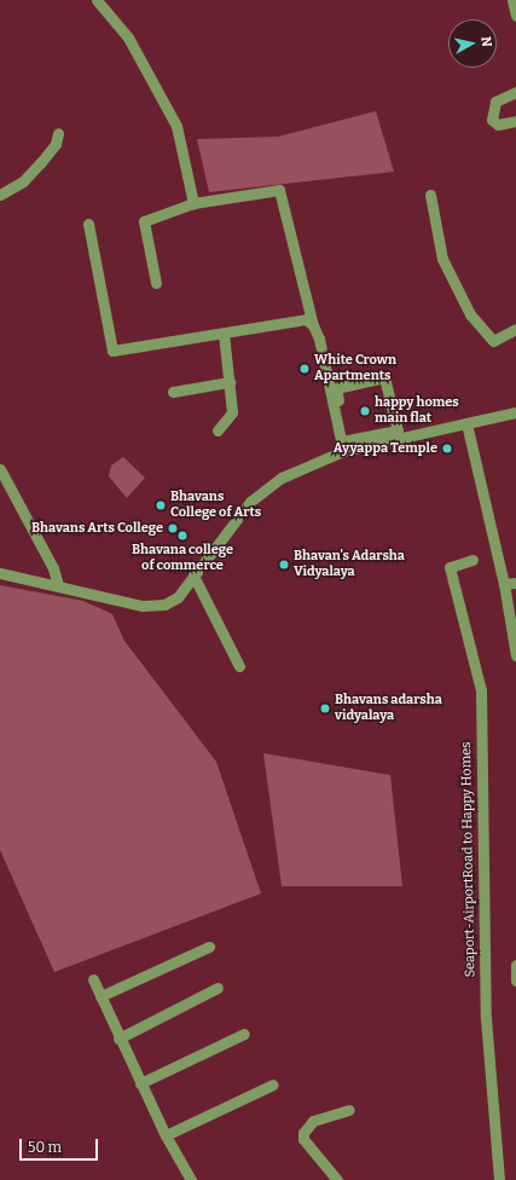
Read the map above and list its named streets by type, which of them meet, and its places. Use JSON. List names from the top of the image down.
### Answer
{
  "streets": {
    "street": ["Seaport-AirportRoad to Happy Homes"]
  },
  "places": [
    "White Crown Apartments",
    "happy homes main flat",
    "Ayyappa Temple",
    "Bhavans College of Arts",
    "Bhavans Arts College",
    "Bhavana college of commerce",
    "Bhavan's Adarsha Vidyalaya",
    "Bhavans adarsha vidyalaya"
  ],
  "scale_bar": "50 m",
  "north": "right"
}
